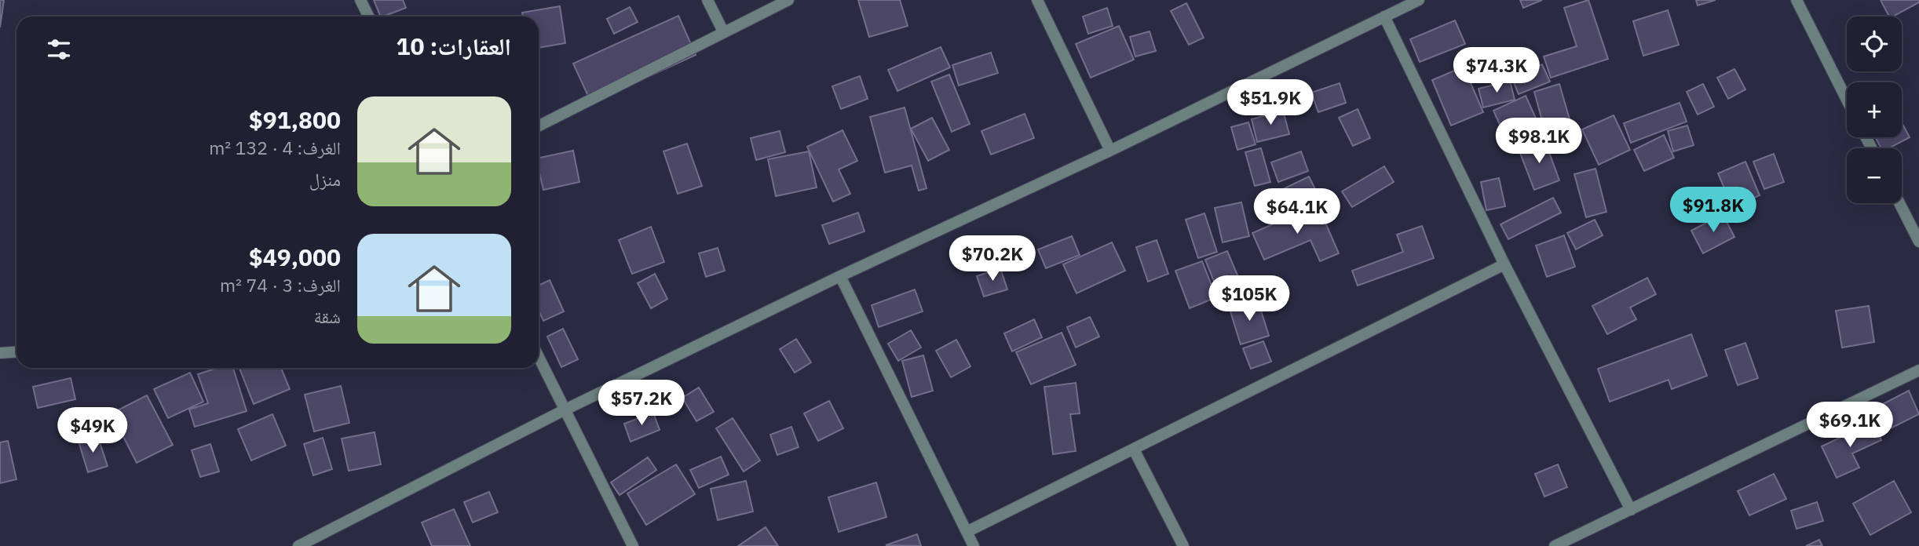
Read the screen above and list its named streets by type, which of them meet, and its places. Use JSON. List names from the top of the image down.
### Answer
{
  "page": {
    "map_buttons": ["+", "−"],
    "heading": "العقارات: 10",
    "price": [
      "$74.3K",
      "$51.9K",
      "$98.1K",
      "$91.8K",
      "$64.1K",
      "$70.2K",
      "$105K",
      "$57.2K",
      "$69.1K",
      "$49K"
    ],
    "list": [
      {
        "name": "$91,800",
        "note": "الغرف: 4 · 132 m² · منزل"
      },
      {
        "name": "$49,000",
        "note": "الغرف: 3 · 74 m² · شقة"
      }
    ]
  }
}
